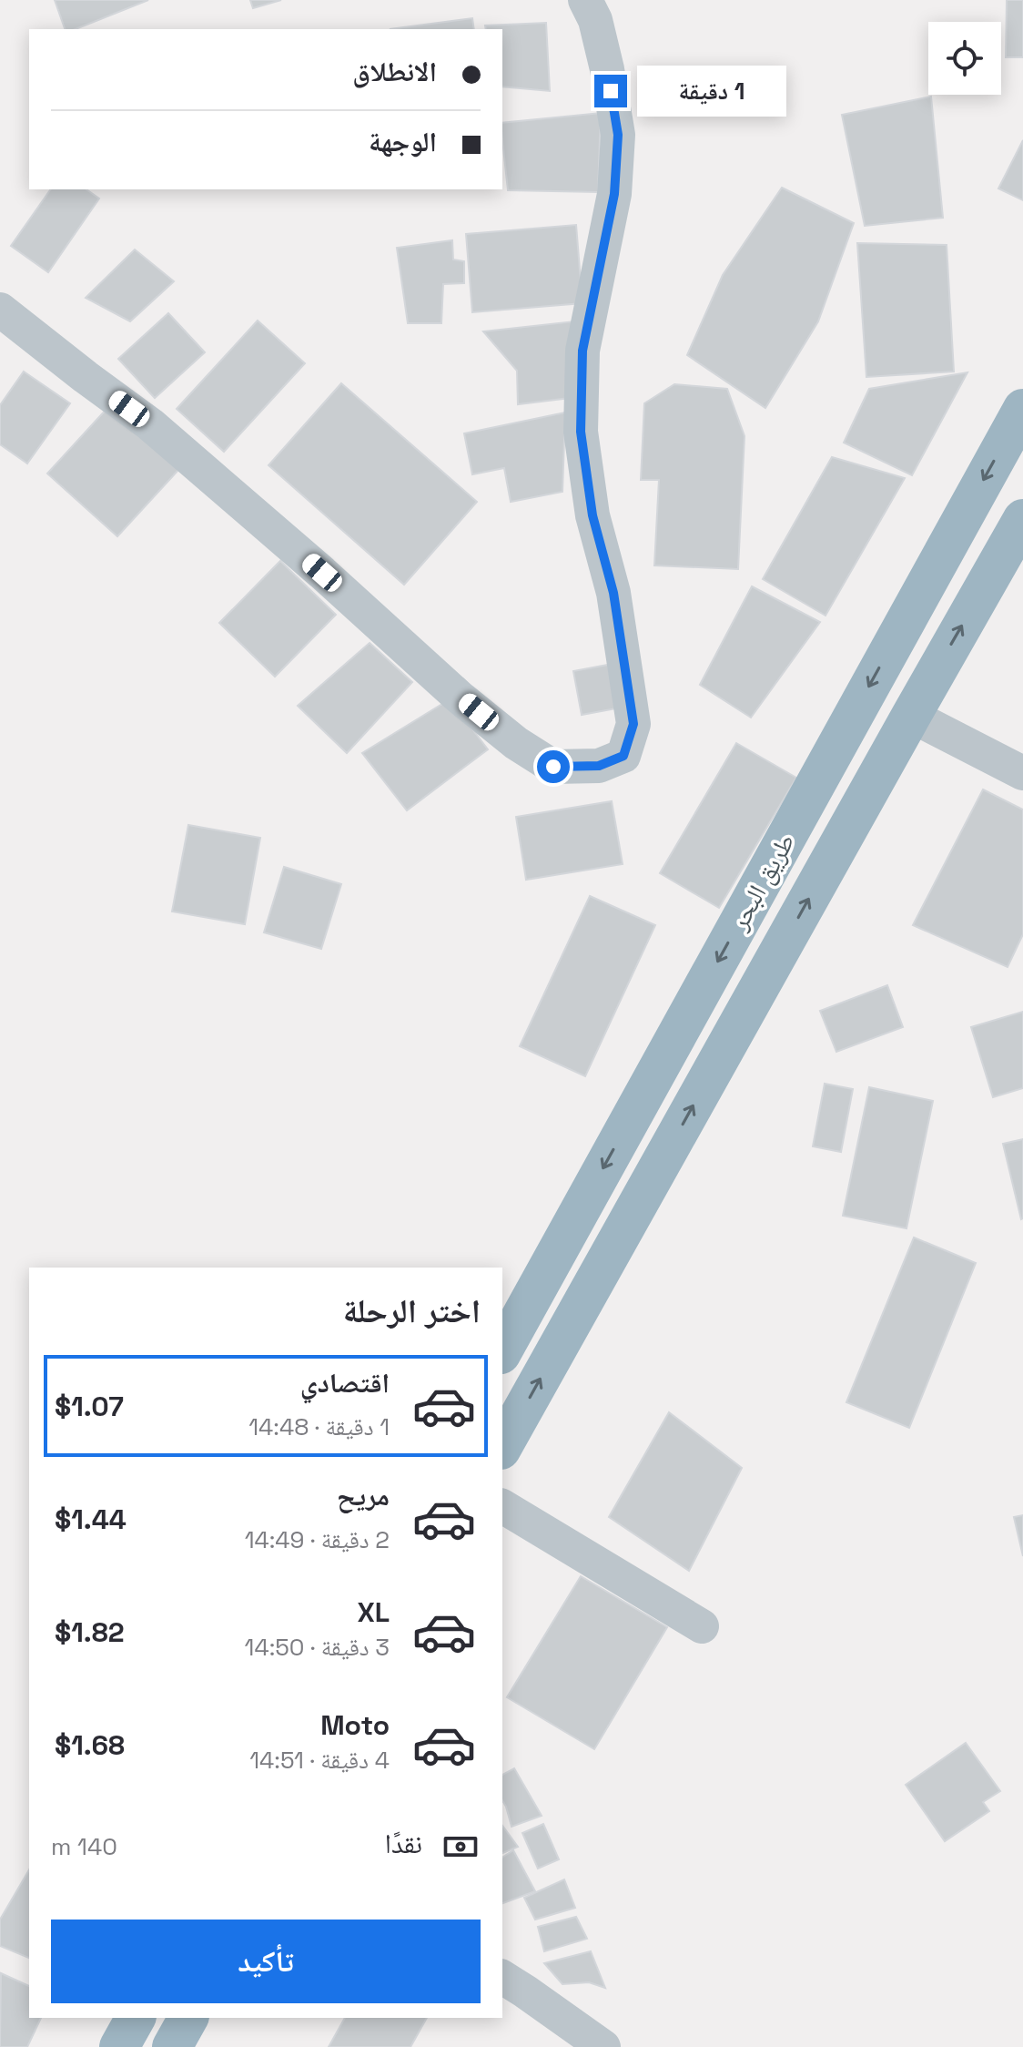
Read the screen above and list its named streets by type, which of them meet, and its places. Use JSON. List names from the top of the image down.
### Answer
{
  "streets": {
    "highway": ["طريق البحر"]
  },
  "page": {
    "banner": ["الانطلاق", "الوجهة"],
    "bubble": "1 دقيقة",
    "heading": "اختر الرحلة",
    "list": [
      {
        "name": "اقتصادي",
        "note": "1 دقيقة · 14:48",
        "value": "$1.07"
      },
      {
        "name": "مريح",
        "note": "2 دقيقة · 14:49",
        "value": "$1.44"
      },
      {
        "name": "XL",
        "note": "3 دقيقة · 14:50",
        "value": "$1.82"
      },
      {
        "name": "Moto",
        "note": "4 دقيقة · 14:51",
        "value": "$1.68"
      }
    ],
    "pay": ["نقدًا", "140 m"],
    "buttons": "تأكيد"
  }
}
